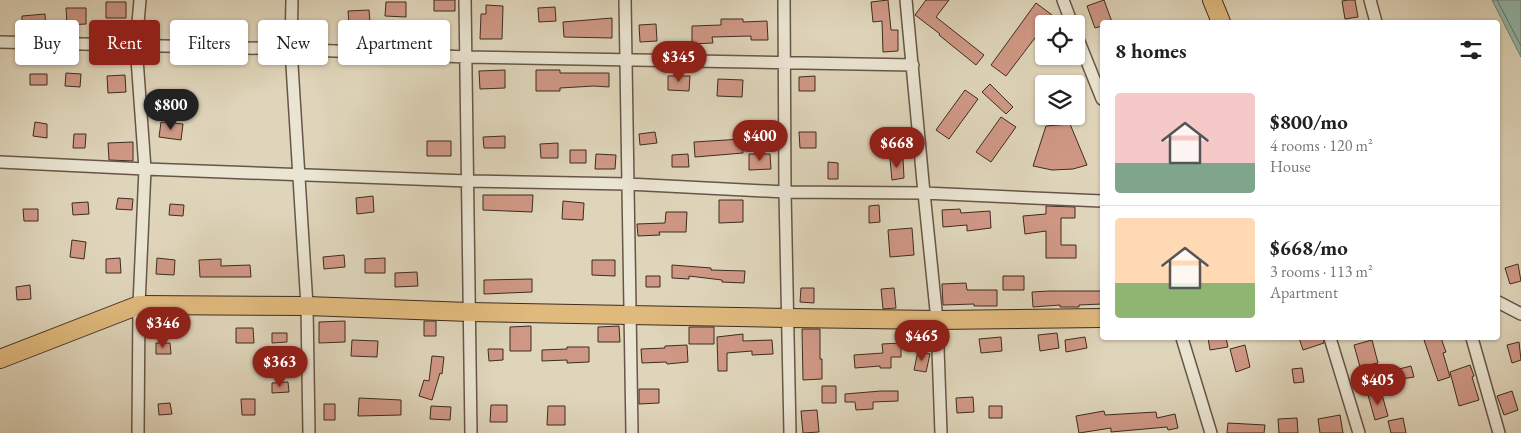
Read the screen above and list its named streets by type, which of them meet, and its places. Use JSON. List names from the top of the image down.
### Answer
{
  "page": {
    "chip": [
      "Buy",
      "Rent",
      "Filters",
      "New",
      "Apartment"
    ],
    "heading": "8 homes",
    "price": [
      "$345",
      "$800",
      "$400",
      "$668",
      "$346",
      "$465",
      "$363",
      "$405"
    ],
    "list": [
      {
        "name": "$800/mo",
        "note": "4 rooms · 120 m² · House"
      },
      {
        "name": "$668/mo",
        "note": "3 rooms · 113 m² · Apartment"
      }
    ]
  }
}
